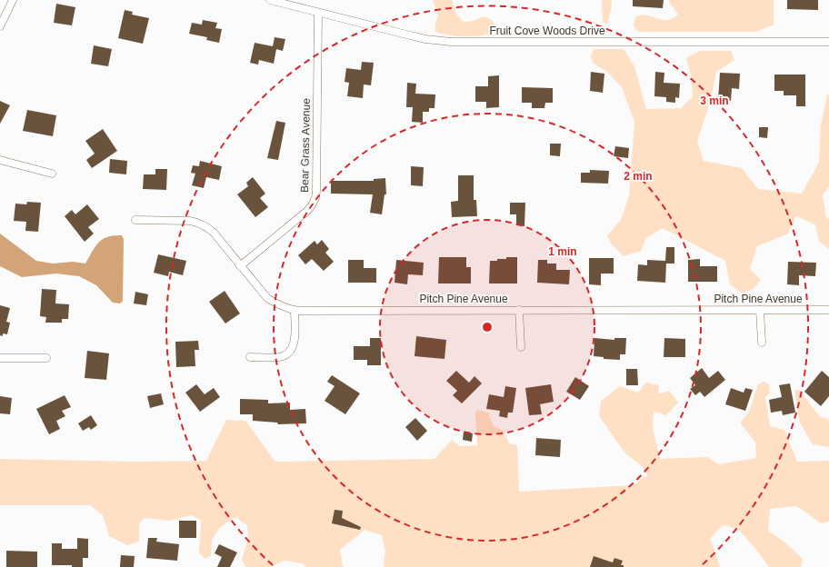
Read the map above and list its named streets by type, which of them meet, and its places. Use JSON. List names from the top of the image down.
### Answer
{
  "streets": {
    "street": ["Fruit Cove Woods Drive", "Bear Grass Avenue", "Pitch Pine Avenue"]
  },
  "crossings": [
    ["Fruit Cove Woods Drive", "Bear Grass Avenue"],
    ["Bear Grass Avenue", "Pitch Pine Avenue"]
  ],
  "rings": ["3 min", "2 min", "1 min"]
}
